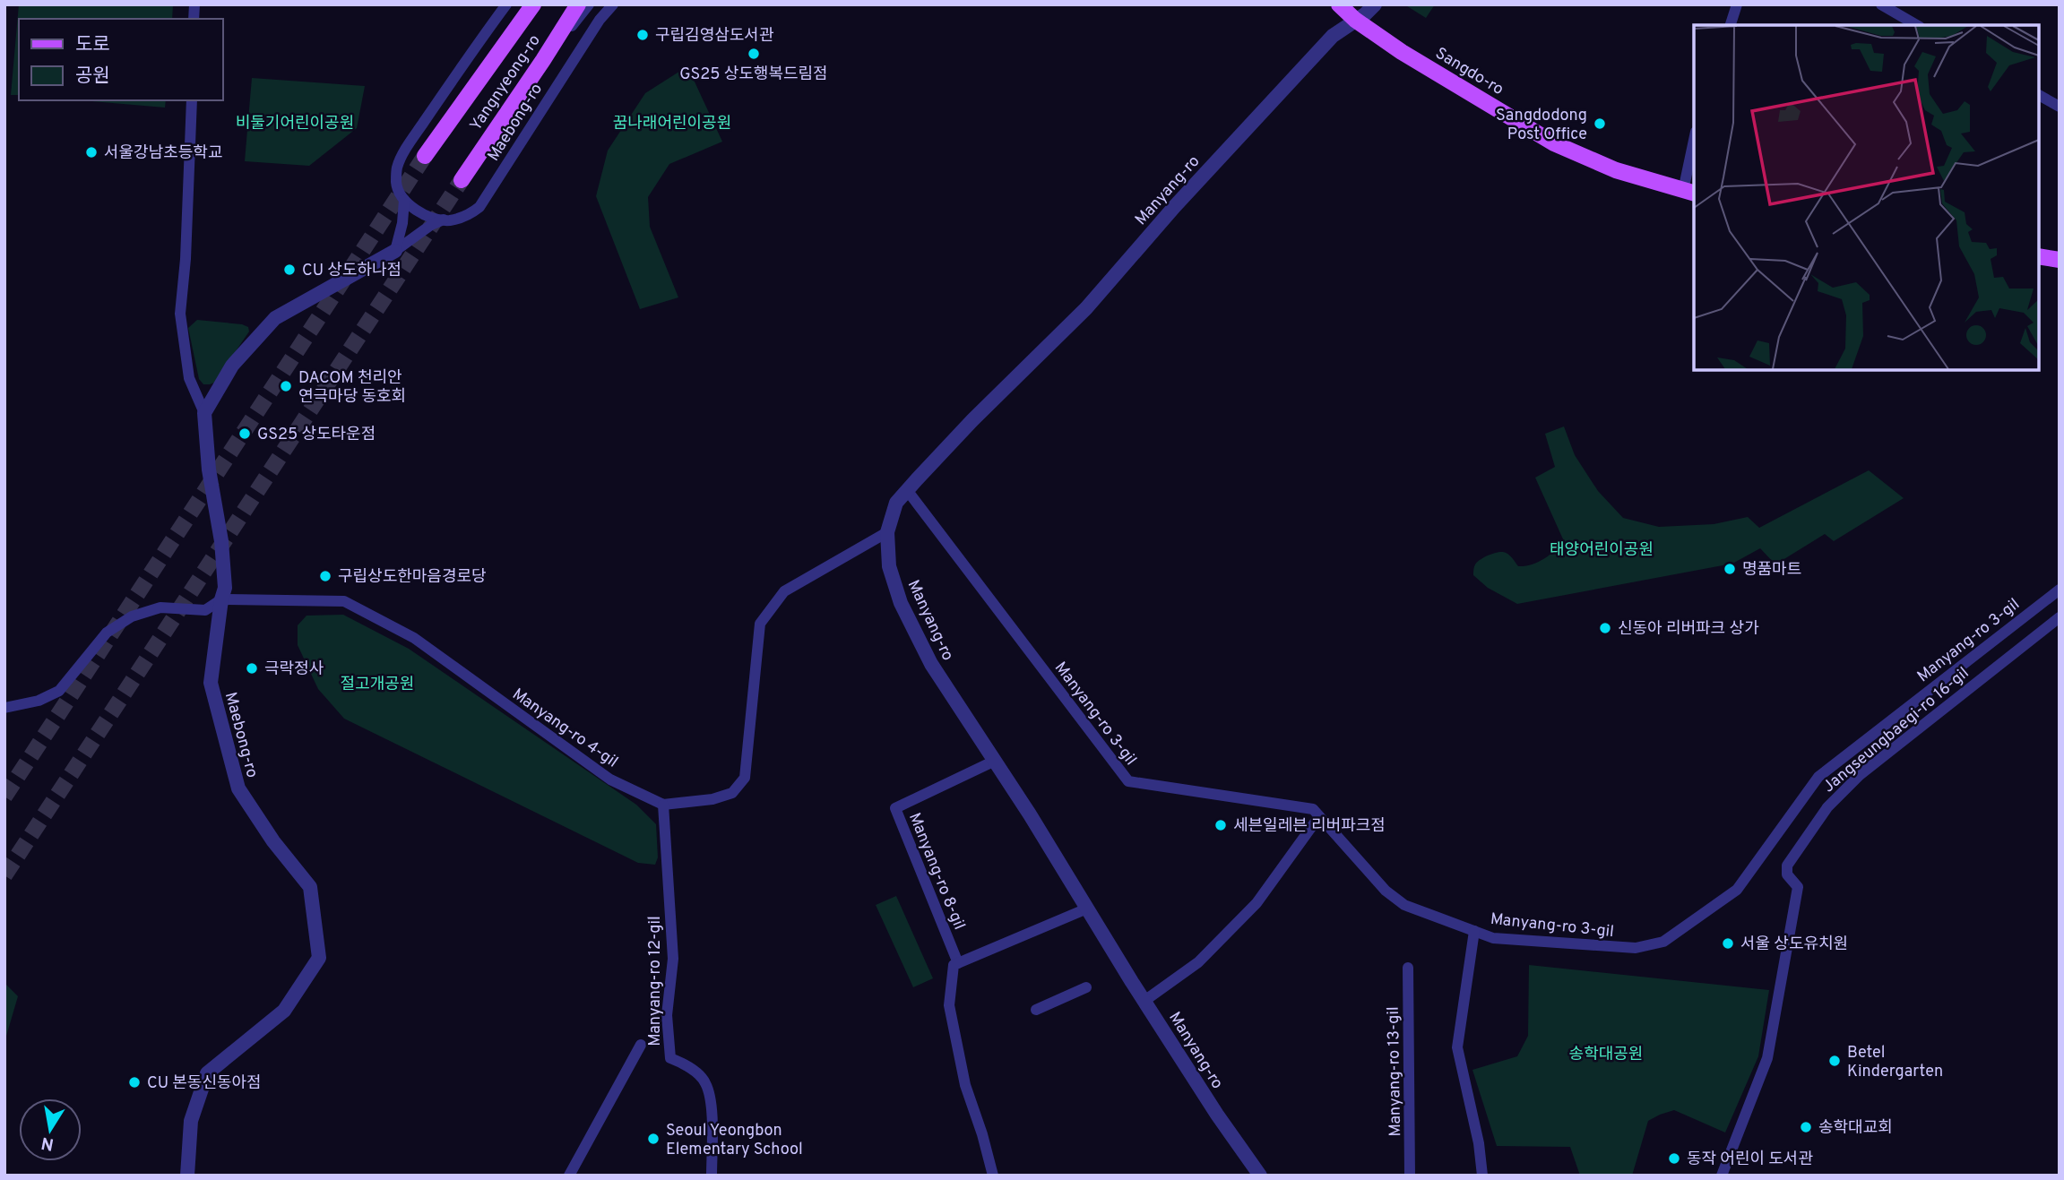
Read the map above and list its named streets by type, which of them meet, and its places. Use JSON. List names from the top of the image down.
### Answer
{
  "streets": {
    "main road": ["Sangdo-ro", "Yangnyeong-ro"],
    "street": [
      "Maebong-ro",
      "Manyang-ro",
      "Manyang-ro 3-gil",
      "Manyang-ro 4-gil",
      "Jangseungbaegi-ro 16-gil",
      "Manyang-ro 8-gil",
      "Manyang-ro 12-gil",
      "Manyang-ro 13-gil"
    ]
  },
  "crossings": [
    ["Sangdo-ro", "Manyang-ro"],
    ["Maebong-ro", "Manyang-ro 4-gil"],
    ["Manyang-ro", "Manyang-ro 3-gil"],
    ["Manyang-ro", "Manyang-ro 8-gil"],
    ["Manyang-ro 4-gil", "Manyang-ro 12-gil"]
  ],
  "parks": [
    "비둘기어린이공원",
    "꿈나래어린이공원",
    "태양어린이공원",
    "절고개공원",
    "송학대공원"
  ],
  "places": [
    "구립김영삼도서관",
    "GS25 상도행복드림점",
    "Sangdodong Post Office",
    "서울강남초등학교",
    "CU 상도하나점",
    "DACOM 천리안 연극마당 동호회",
    "GS25 상도타운점",
    "명품마트",
    "구립상도한마음경로당",
    "신동아 리버파크 상가",
    "극락정사",
    "세븐일레븐 리버파크점",
    "서울 상도유치원",
    "Betel Kindergarten",
    "CU 본동신동아점",
    "송학대교회",
    "Seoul Yeongbon Elementary School",
    "동작 어린이 도서관"
  ],
  "legend": ["도로", "공원"],
  "north": "bottom"
}
